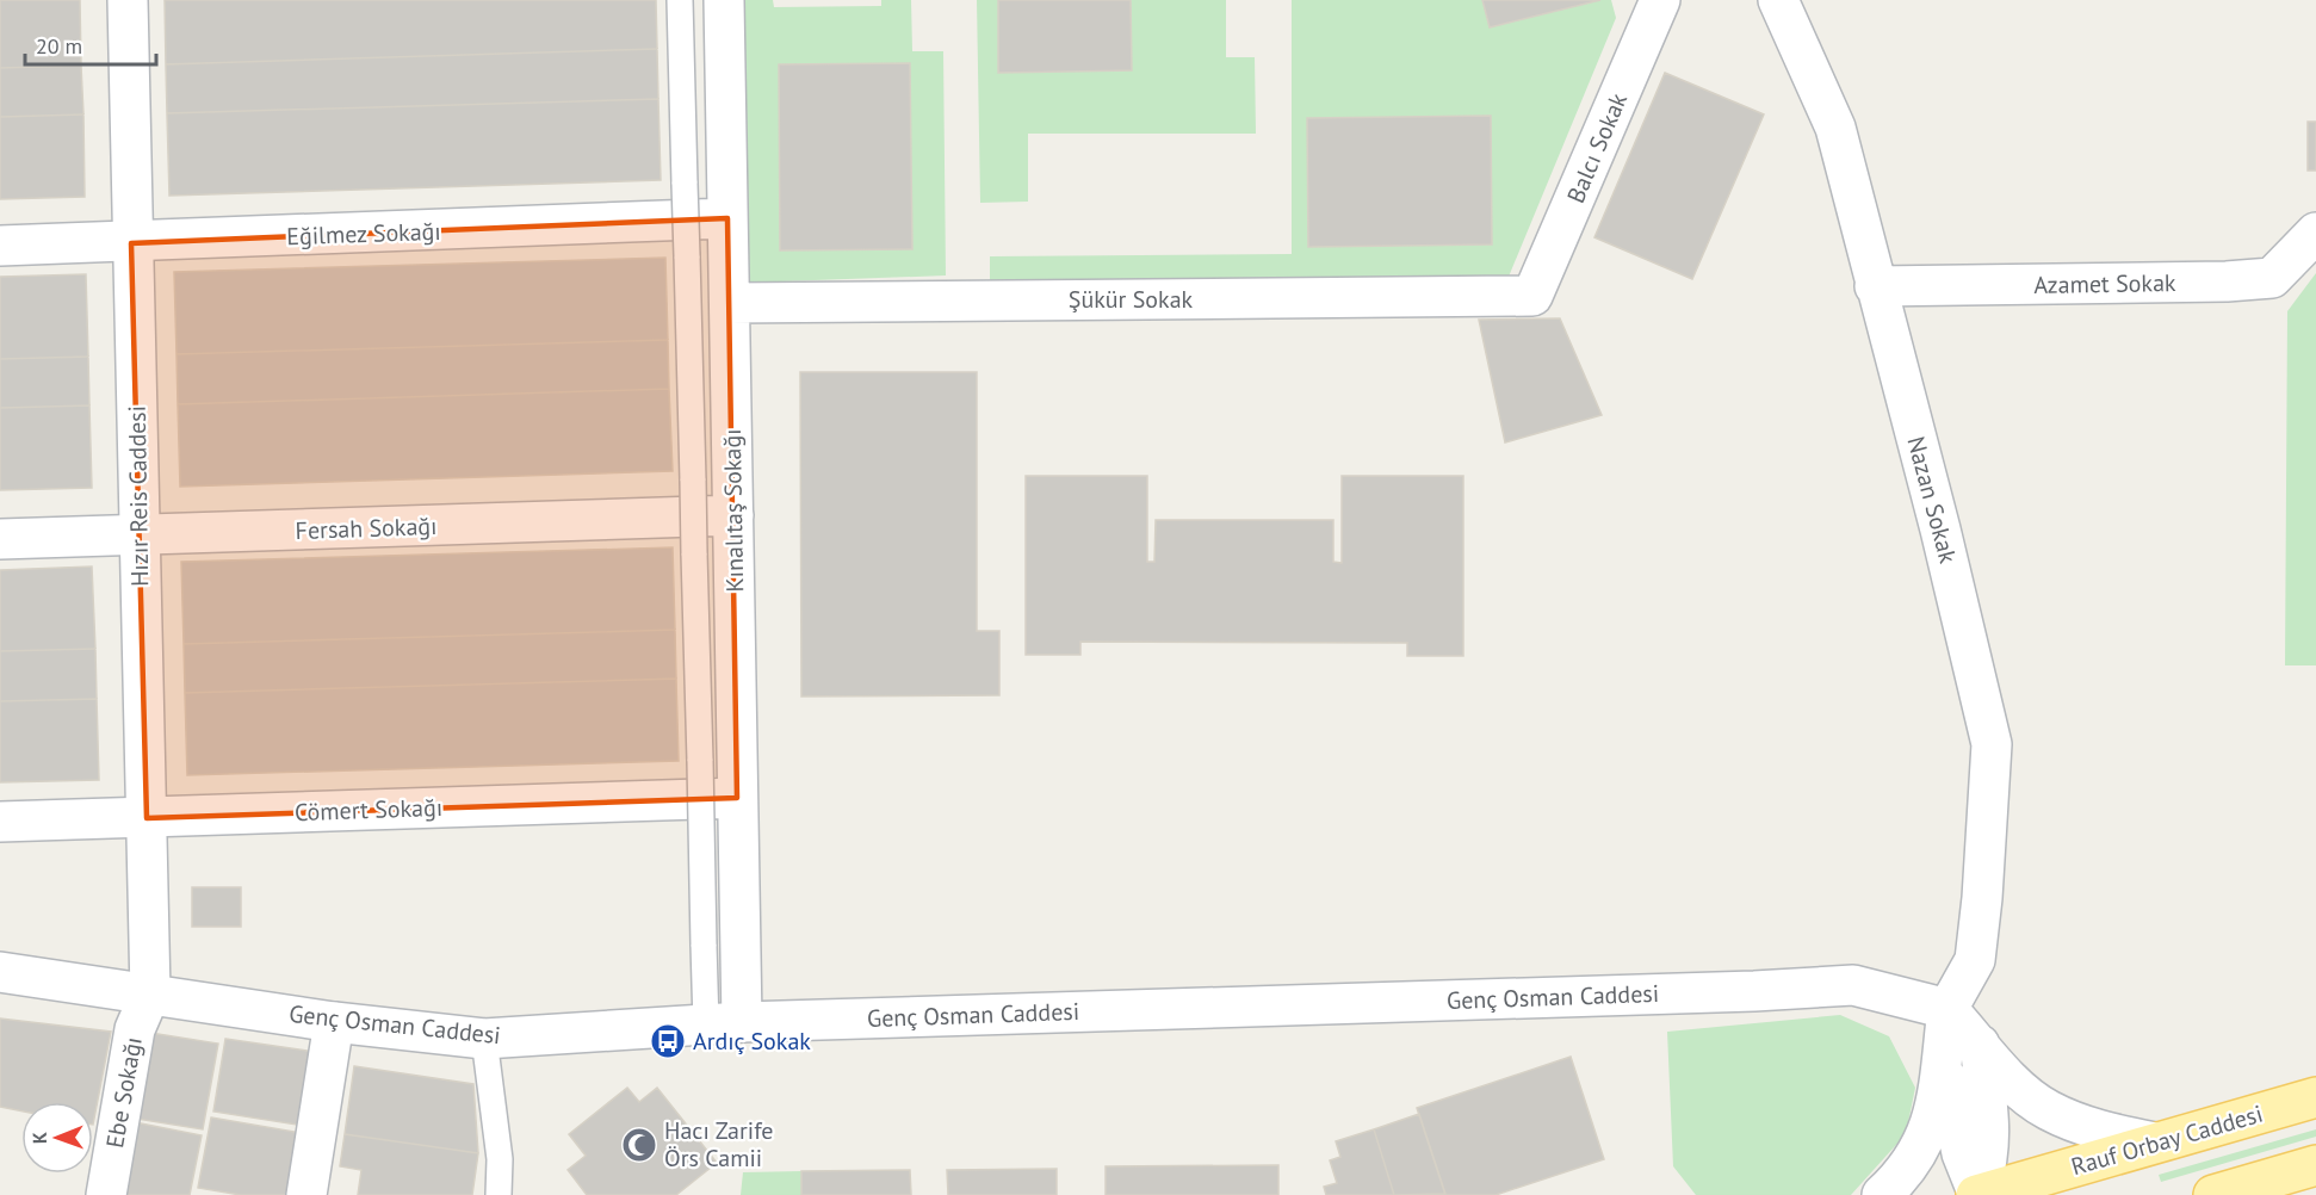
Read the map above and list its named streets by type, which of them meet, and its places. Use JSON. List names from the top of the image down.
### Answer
{
  "streets": {
    "main road": ["Rauf Orbay Caddesi"],
    "street": [
      "Balcı Sokak",
      "Eğilmez Sokağı",
      "Azamet Sokak",
      "Şükür Sokak",
      "Hızır Reis Caddesi",
      "Nazan Sokak",
      "Kınalıtaş Sokağı",
      "Fersah Sokağı",
      "Cömert Sokağı",
      "Genç Osman Caddesi",
      "Ebe Sokağı"
    ]
  },
  "crossings": [
    ["Balcı Sokak", "Şükür Sokak"],
    ["Eğilmez Sokağı", "Hızır Reis Caddesi"],
    ["Eğilmez Sokağı", "Kınalıtaş Sokağı"],
    ["Azamet Sokak", "Nazan Sokak"],
    ["Şükür Sokak", "Kınalıtaş Sokağı"],
    ["Hızır Reis Caddesi", "Fersah Sokağı"],
    ["Hızır Reis Caddesi", "Cömert Sokağı"],
    ["Hızır Reis Caddesi", "Genç Osman Caddesi"],
    ["Hızır Reis Caddesi", "Ebe Sokağı"],
    ["Nazan Sokak", "Genç Osman Caddesi"],
    ["Kınalıtaş Sokağı", "Fersah Sokağı"],
    ["Kınalıtaş Sokağı", "Cömert Sokağı"],
    ["Kınalıtaş Sokağı", "Genç Osman Caddesi"],
    ["Genç Osman Caddesi", "Ebe Sokağı"]
  ],
  "places": {
    "bus stop": ["Ardıç Sokak"],
    "mosque": ["Hacı Zarife Örs Camii"]
  },
  "scale_bar": "20 m",
  "north": "left"
}
